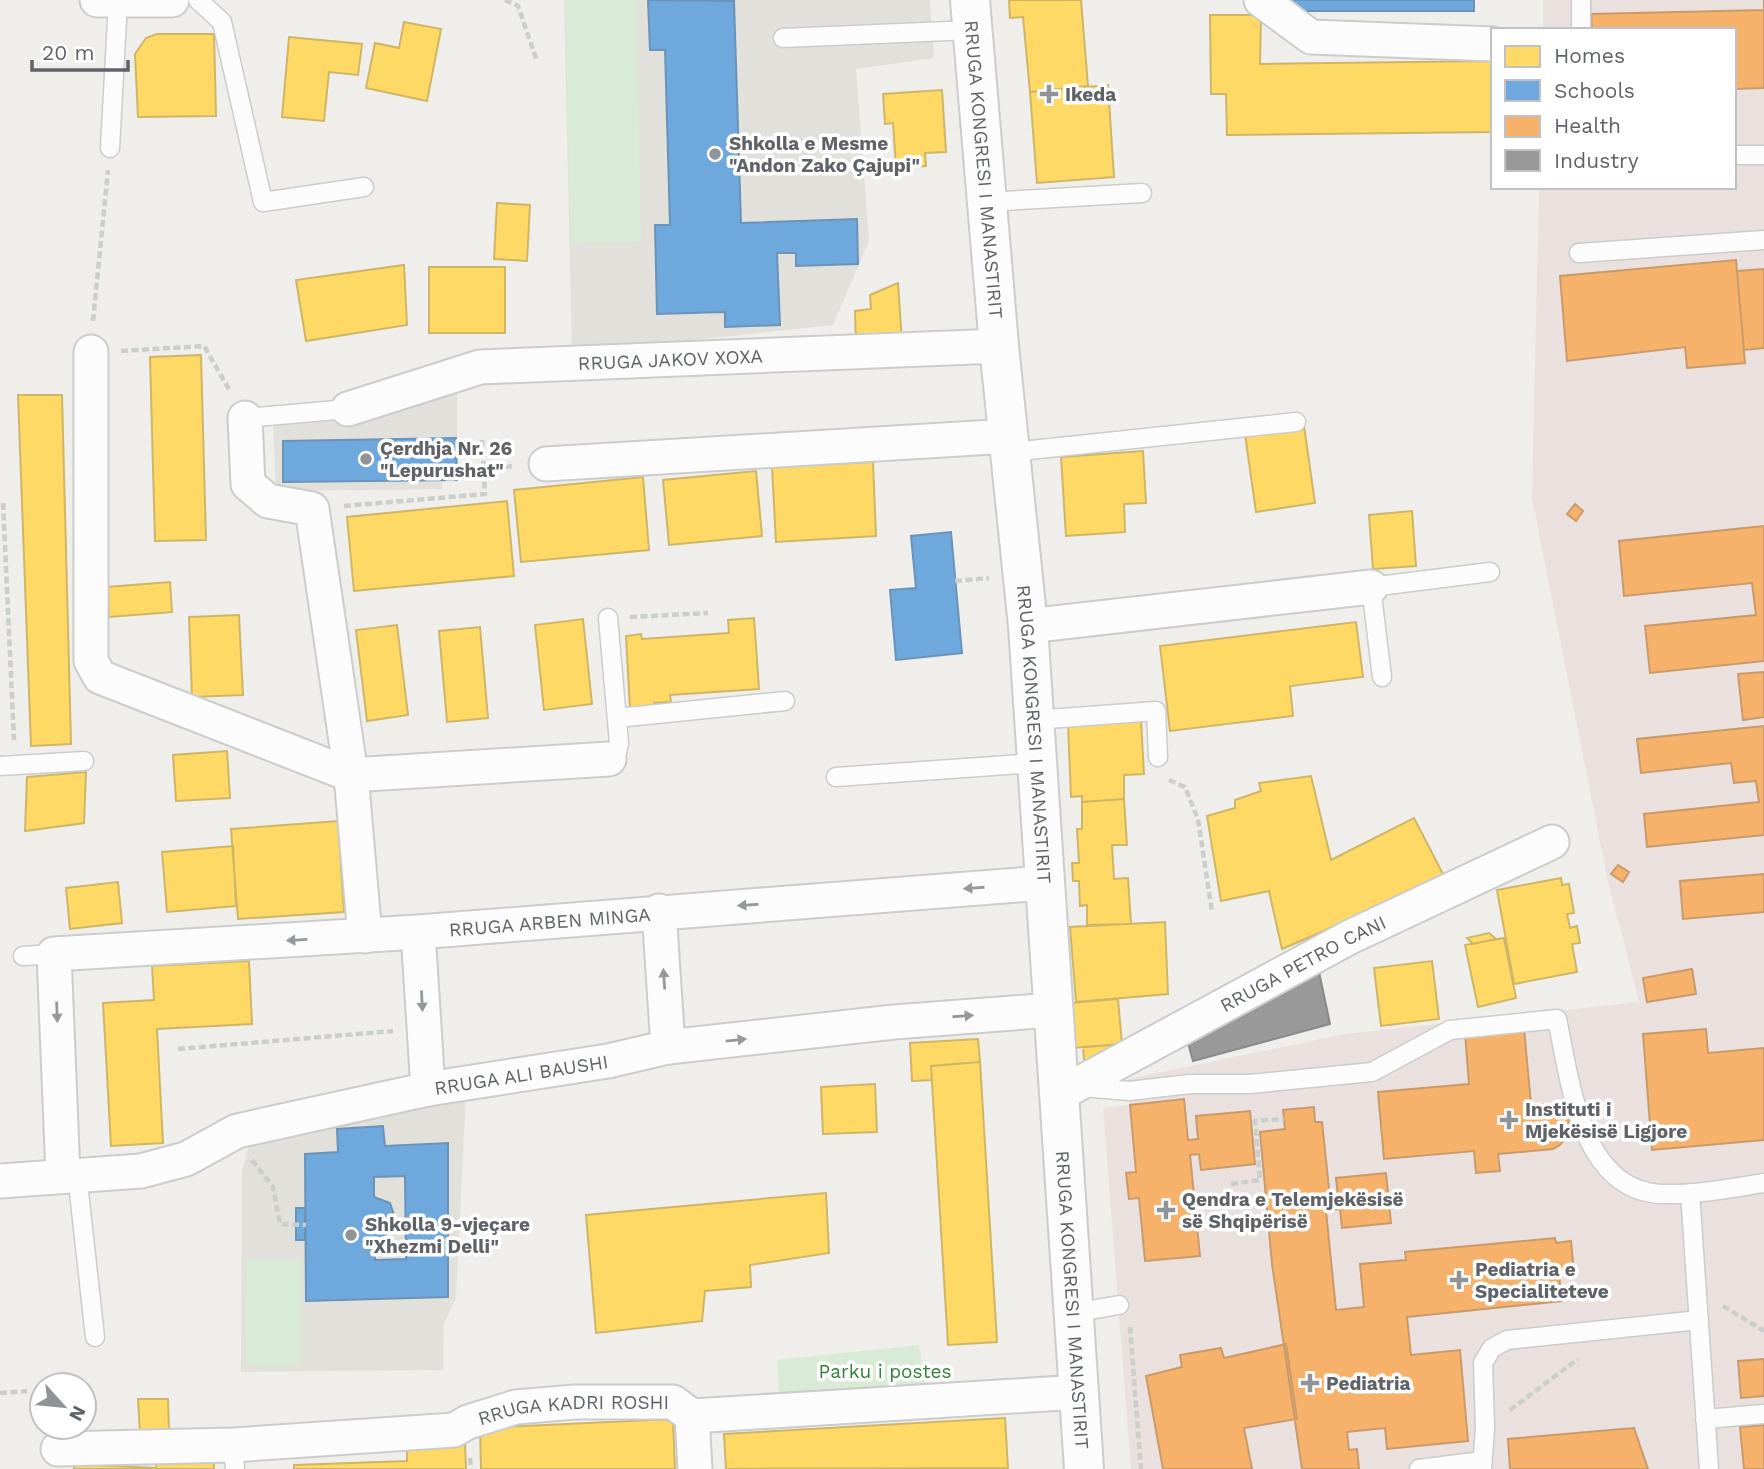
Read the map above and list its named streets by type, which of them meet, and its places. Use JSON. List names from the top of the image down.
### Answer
{
  "streets": {
    "street": [
      "RRUGA KONGRESI I MANASTIRIT",
      "RRUGA JAKOV XOXA",
      "RRUGA ARBEN MINGA",
      "RRUGA PETRO CANI",
      "RRUGA ALI BAUSHI",
      "RRUGA KADRI ROSHI"
    ]
  },
  "crossings": [
    ["RRUGA KONGRESI I MANASTIRIT", "RRUGA JAKOV XOXA"],
    ["RRUGA KONGRESI I MANASTIRIT", "RRUGA ARBEN MINGA"],
    ["RRUGA KONGRESI I MANASTIRIT", "RRUGA PETRO CANI"],
    ["RRUGA KONGRESI I MANASTIRIT", "RRUGA ALI BAUSHI"],
    ["RRUGA KONGRESI I MANASTIRIT", "RRUGA KADRI ROSHI"],
    ["RRUGA ARBEN MINGA", "RRUGA ALI BAUSHI"]
  ],
  "one_way": ["RRUGA ALI BAUSHI"],
  "parks": ["Parku i postes"],
  "places": {
    "health": [
      "Ikeda",
      "Instituti i Mjekësisë Ligjore",
      "Qendra e Telemjekësisë së Shqipërisë",
      "Pediatria e Specialiteteve",
      "Pediatria"
    ],
    "other": ["Shkolla e Mesme \"Andon Zako Çajupi\"", "Çerdhja Nr. 26 \"Lepurushat\"", "Shkolla 9-vjeçare \"Xhezmi Delli\""]
  },
  "legend": [
    "Homes",
    "Schools",
    "Health",
    "Industry"
  ],
  "scale_bar": "20 m",
  "north": "bottom right"
}
